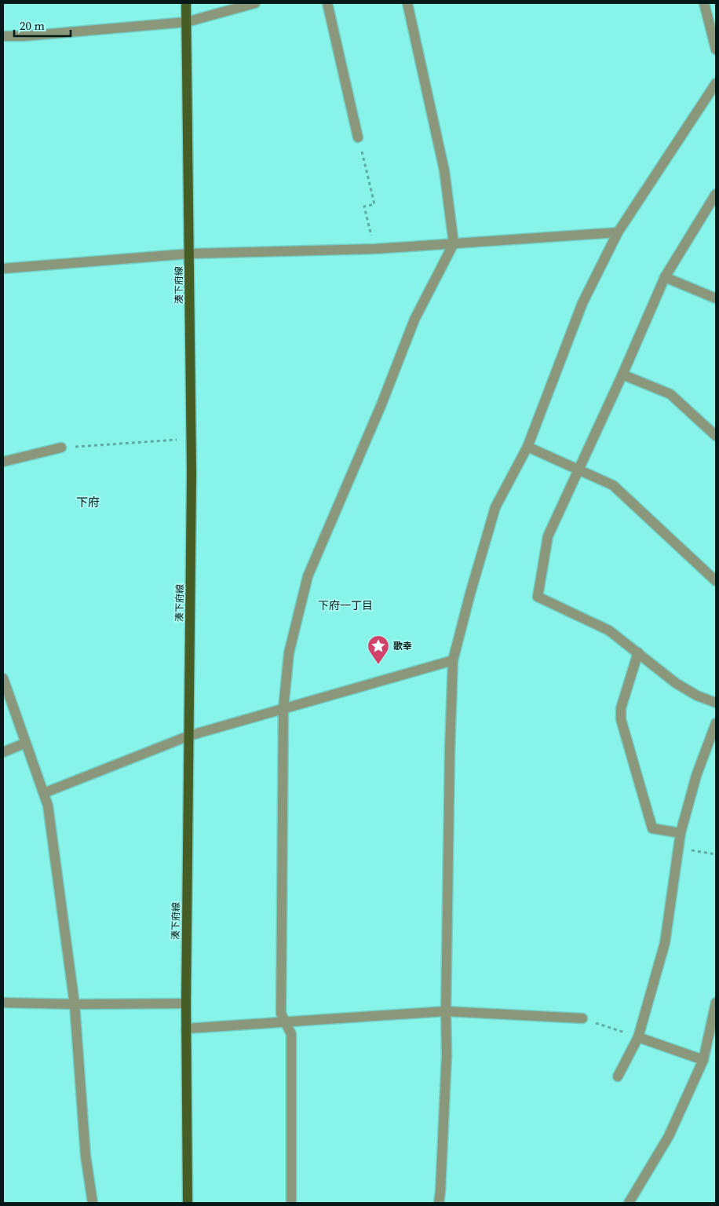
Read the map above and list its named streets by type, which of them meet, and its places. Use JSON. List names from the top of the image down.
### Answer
{
  "streets": {
    "main road": ["湊下府線"]
  },
  "districts": ["下府", "下府一丁目"],
  "places": {
    "place": ["歌幸"]
  },
  "scale_bar": "20 m"
}
